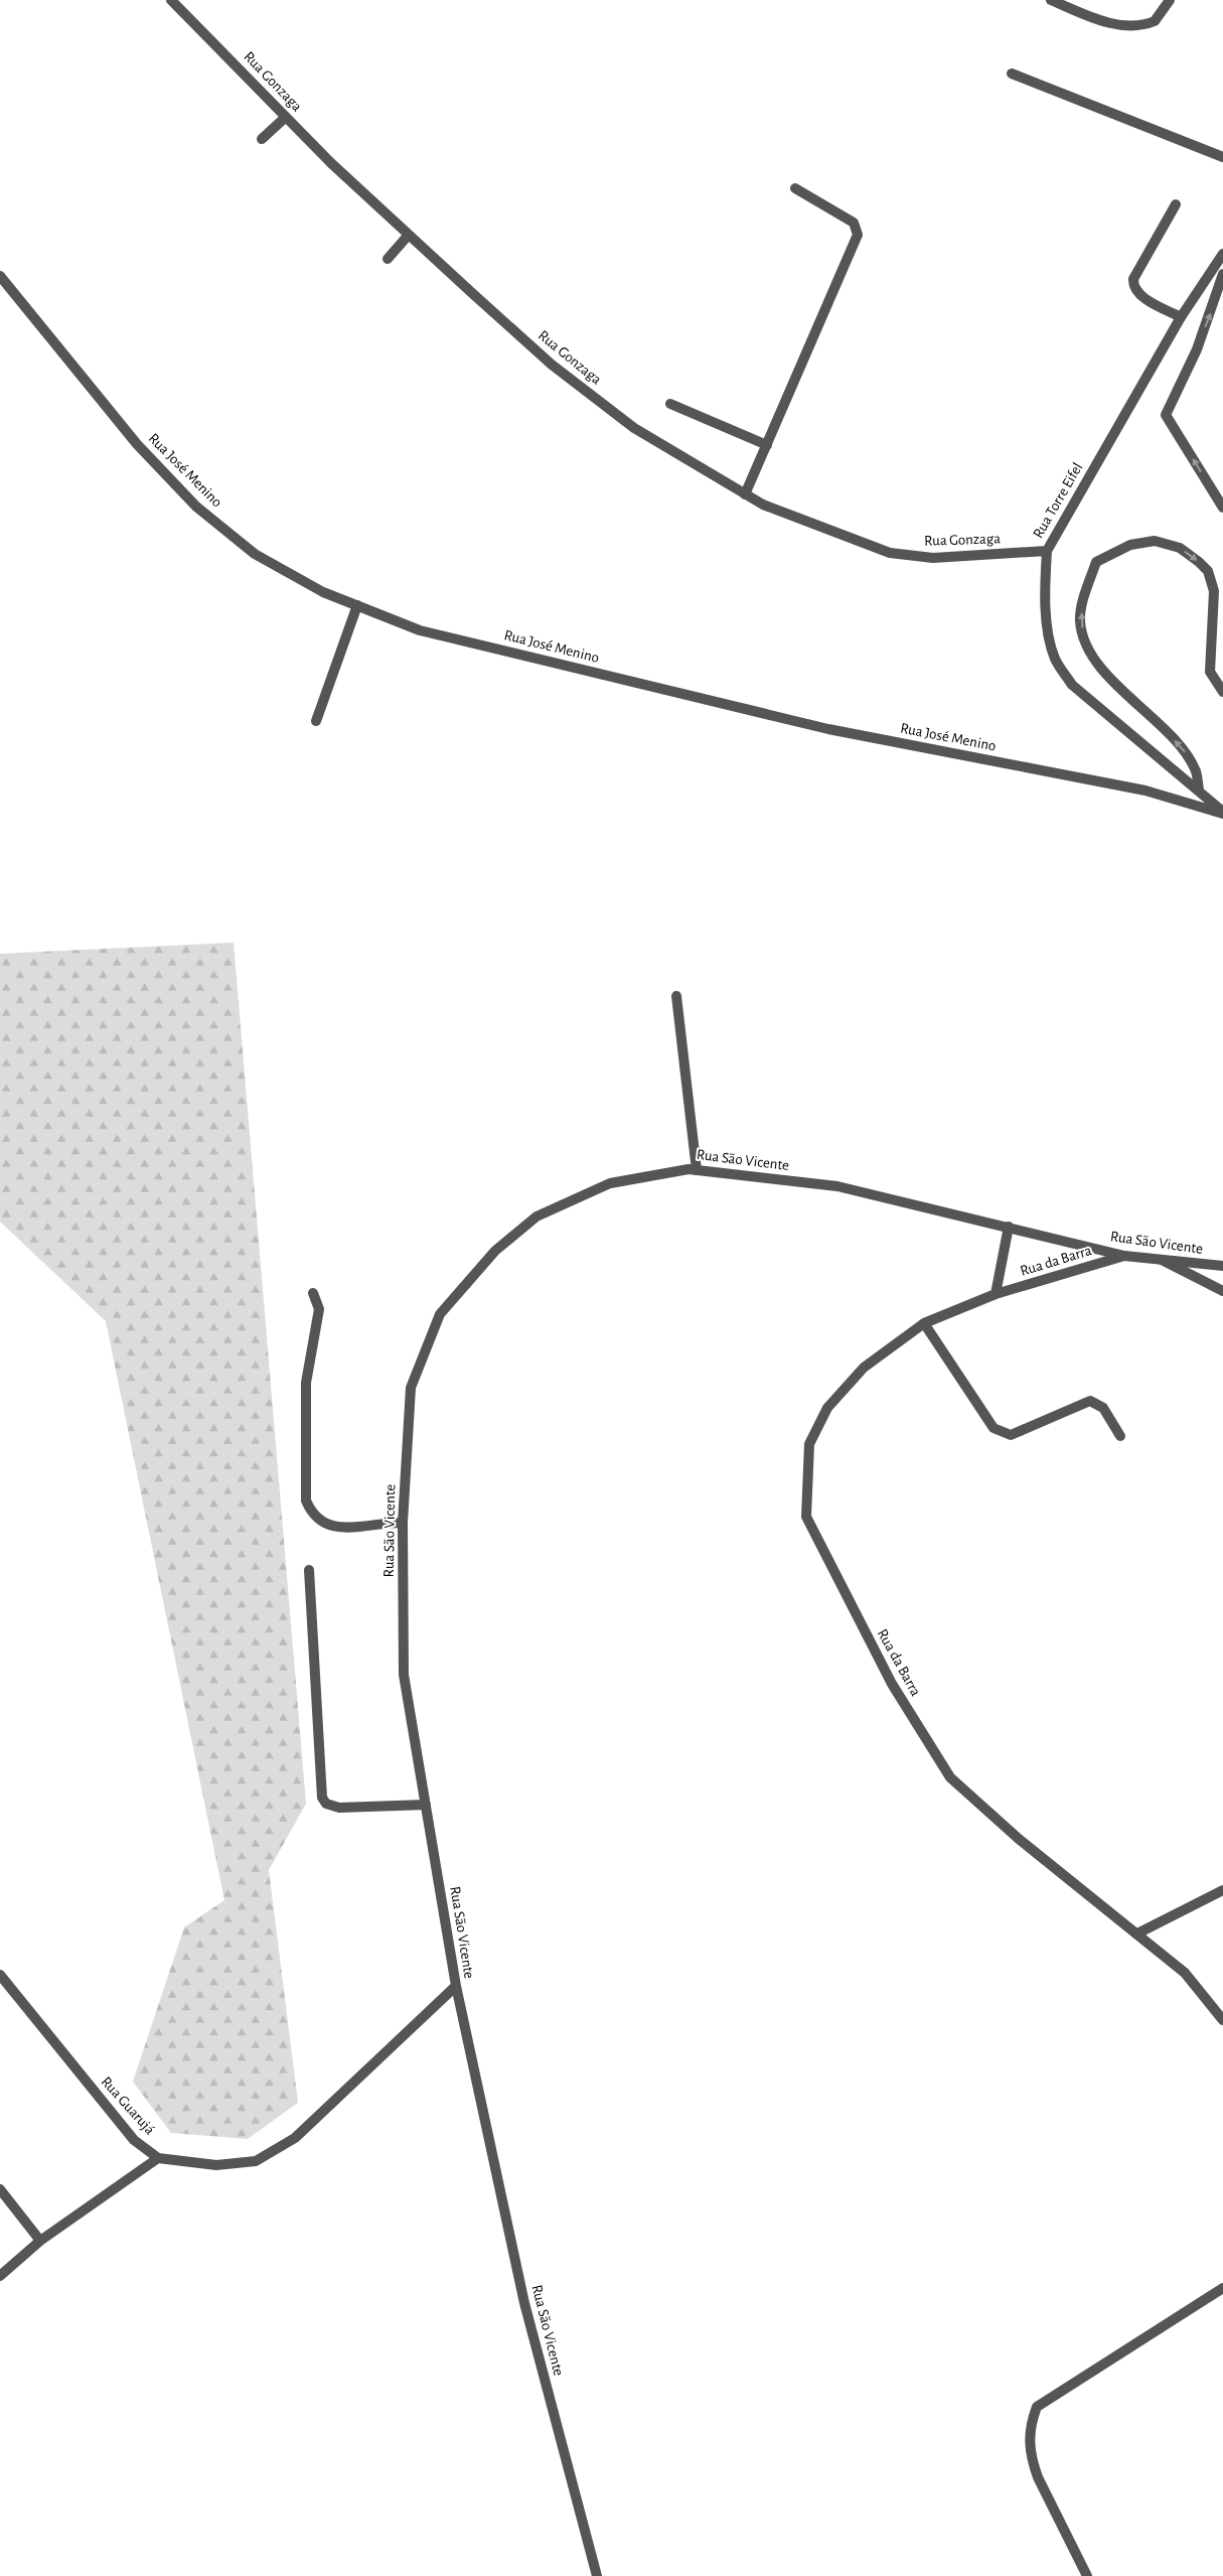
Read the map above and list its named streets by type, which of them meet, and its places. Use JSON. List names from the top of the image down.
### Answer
{
  "streets": {
    "street": [
      "Rua Gonzaga",
      "Rua José Menino",
      "Rua Torre Eifel",
      "Rua São Vicente",
      "Rua da Barra",
      "Rua Guarujá"
    ]
  },
  "crossings": [
    ["Rua Gonzaga", "Rua Torre Eifel"],
    ["Rua José Menino", "Rua Torre Eifel"],
    ["Rua São Vicente", "Rua da Barra"],
    ["Rua São Vicente", "Rua Guarujá"]
  ]
}
